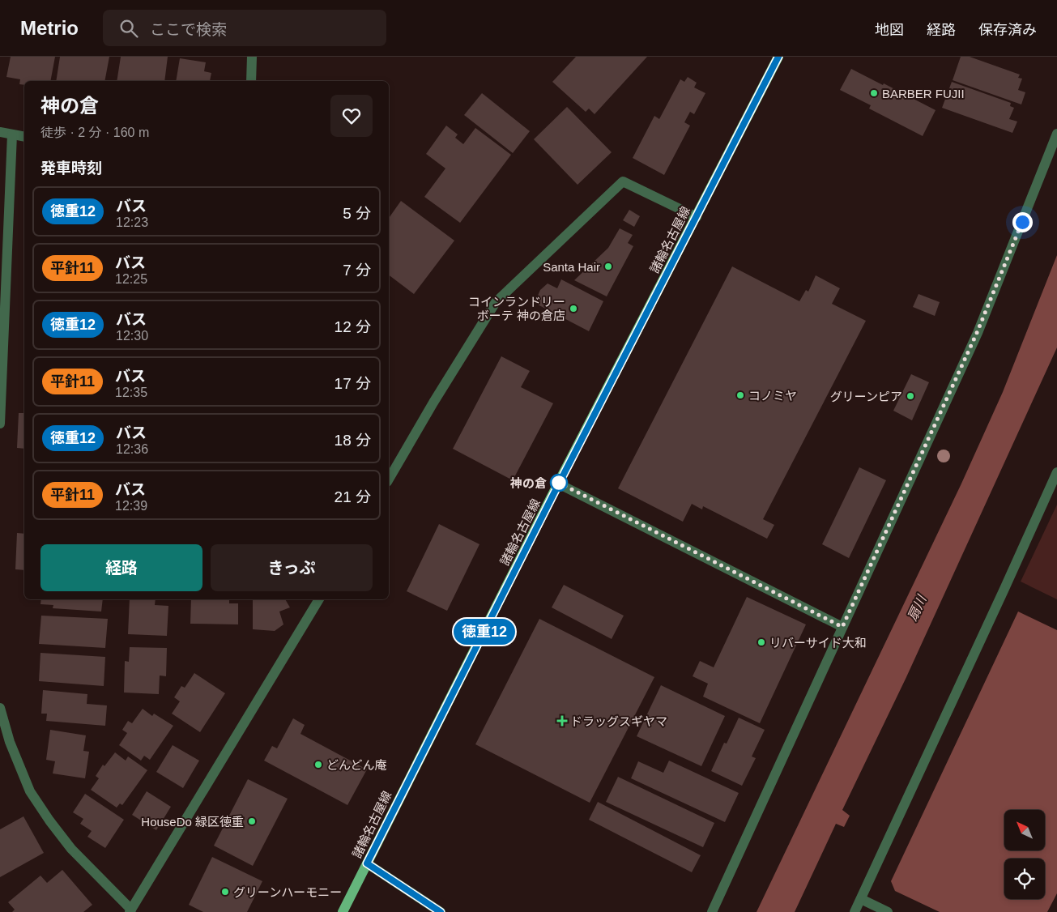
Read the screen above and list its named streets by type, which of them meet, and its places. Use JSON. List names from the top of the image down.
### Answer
{
  "streets": {
    "main road": ["諸輪名古屋線"]
  },
  "water": ["扇川"],
  "places": {
    "other": [
      "BARBER FUJII",
      "Santa Hair",
      "コインランドリー ボーテ 神の倉店",
      "コノミヤ",
      "グリーンピア",
      "神の倉",
      "リバーサイド大和",
      "どんどん庵",
      "HouseDo 緑区徳重",
      "グリーンハーモニー"
    ],
    "health": ["ドラッグスギヤマ"]
  },
  "lines": ["bus line 徳重12"],
  "north": "top left",
  "page": {
    "header": "Metrio",
    "search": "ここで検索",
    "nav": ["地図", "経路", "保存済み"],
    "on_map": "徳重12",
    "heading": [
      ["神の倉", "徒歩 · 2 分 · 160 m"],
      "発車時刻"
    ],
    "list": [
      {
        "mark": "徳重12",
        "name": "バス",
        "note": "12:23",
        "value": "5 分"
      },
      {
        "mark": "平針11",
        "name": "バス",
        "note": "12:25",
        "value": "7 分"
      },
      {
        "mark": "徳重12",
        "name": "バス",
        "note": "12:30",
        "value": "12 分"
      },
      {
        "mark": "平針11",
        "name": "バス",
        "note": "12:35",
        "value": "17 分"
      },
      {
        "mark": "徳重12",
        "name": "バス",
        "note": "12:36",
        "value": "18 分"
      },
      {
        "mark": "平針11",
        "name": "バス",
        "note": "12:39",
        "value": "21 分"
      }
    ],
    "buttons": ["経路", "きっぷ"]
  }
}
